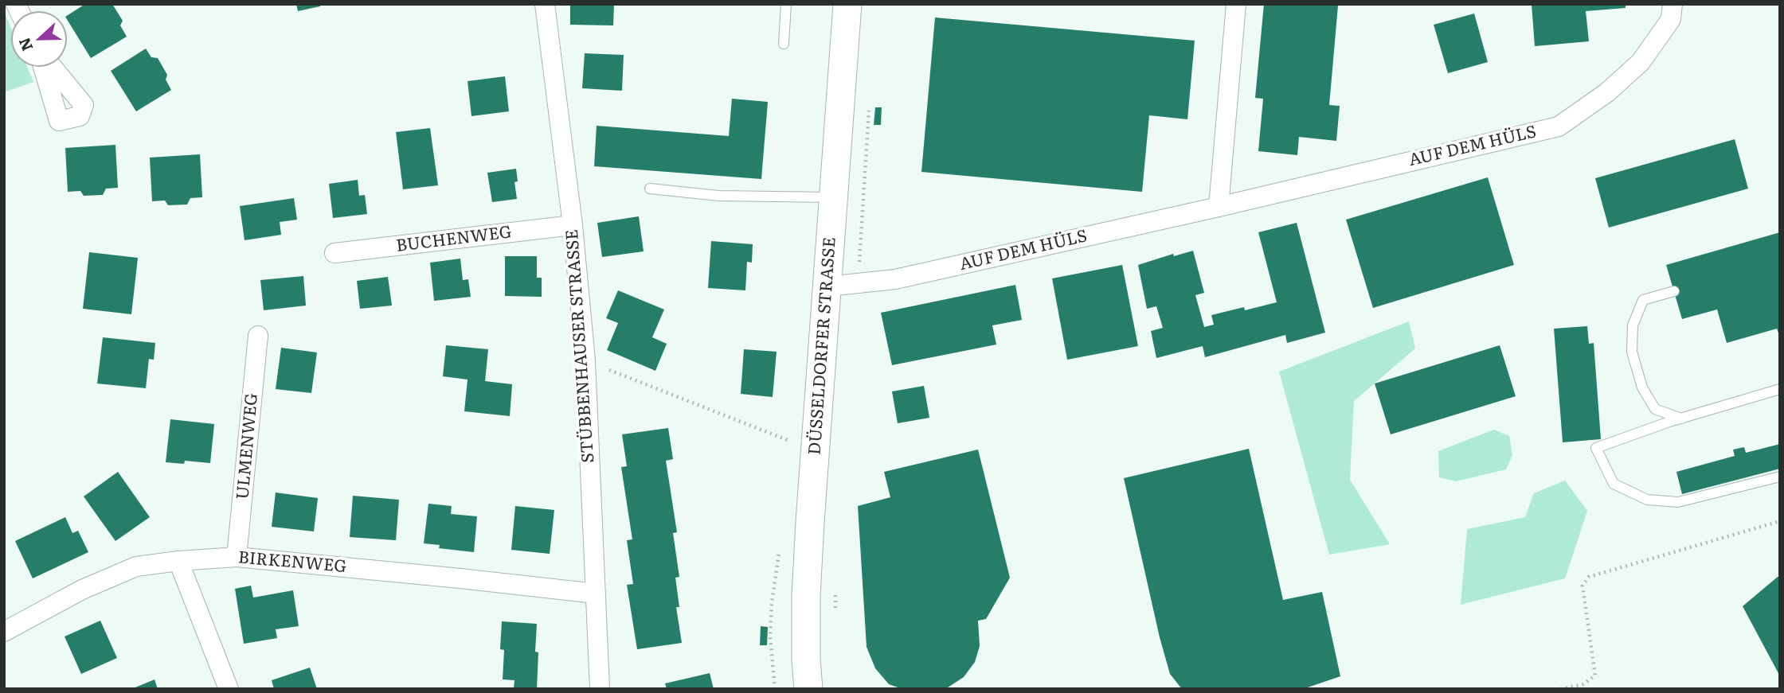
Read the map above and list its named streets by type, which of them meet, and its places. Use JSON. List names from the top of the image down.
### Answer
{
  "streets": {
    "main road": ["DÜSSELDORFER STRASSE"],
    "street": [
      "AUF DEM HÜLS",
      "BUCHENWEG",
      "STÜBBENHAUSER STRASSE",
      "ULMENWEG",
      "BIRKENWEG"
    ]
  },
  "crossings": [
    ["AUF DEM HÜLS", "DÜSSELDORFER STRASSE"],
    ["BUCHENWEG", "STÜBBENHAUSER STRASSE"],
    ["STÜBBENHAUSER STRASSE", "BIRKENWEG"],
    ["ULMENWEG", "BIRKENWEG"]
  ],
  "north": "left"
}
